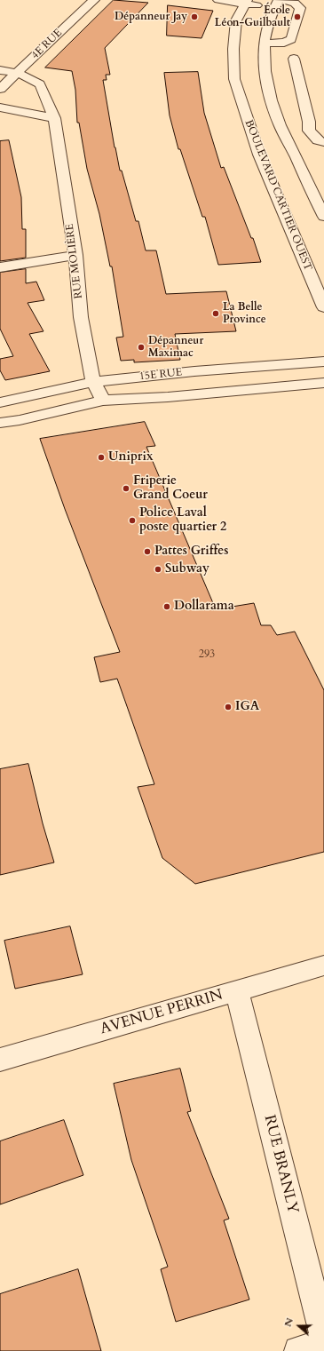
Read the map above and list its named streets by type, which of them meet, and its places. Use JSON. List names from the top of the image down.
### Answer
{
  "streets": {
    "street": [
      "4E RUE",
      "BOULEVARD CARTIER OUEST",
      "RUE MOLIÈRE",
      "15E RUE",
      "AVENUE PERRIN",
      "RUE BRANLY"
    ]
  },
  "crossings": [
    ["4E RUE", "RUE MOLIÈRE"],
    ["RUE MOLIÈRE", "15E RUE"],
    ["AVENUE PERRIN", "RUE BRANLY"]
  ],
  "places": [
    "Dépanneur Jay",
    "École Léon-Guilbault",
    "La Belle Province",
    "Dépanneur Maximac",
    "Uniprix",
    "Friperie Grand Coeur",
    "Police Laval poste quartier 2",
    "Pattes Griffes",
    "Subway",
    "Dollarama",
    "IGA"
  ],
  "house_numbers": ["293"],
  "north": "left"
}
